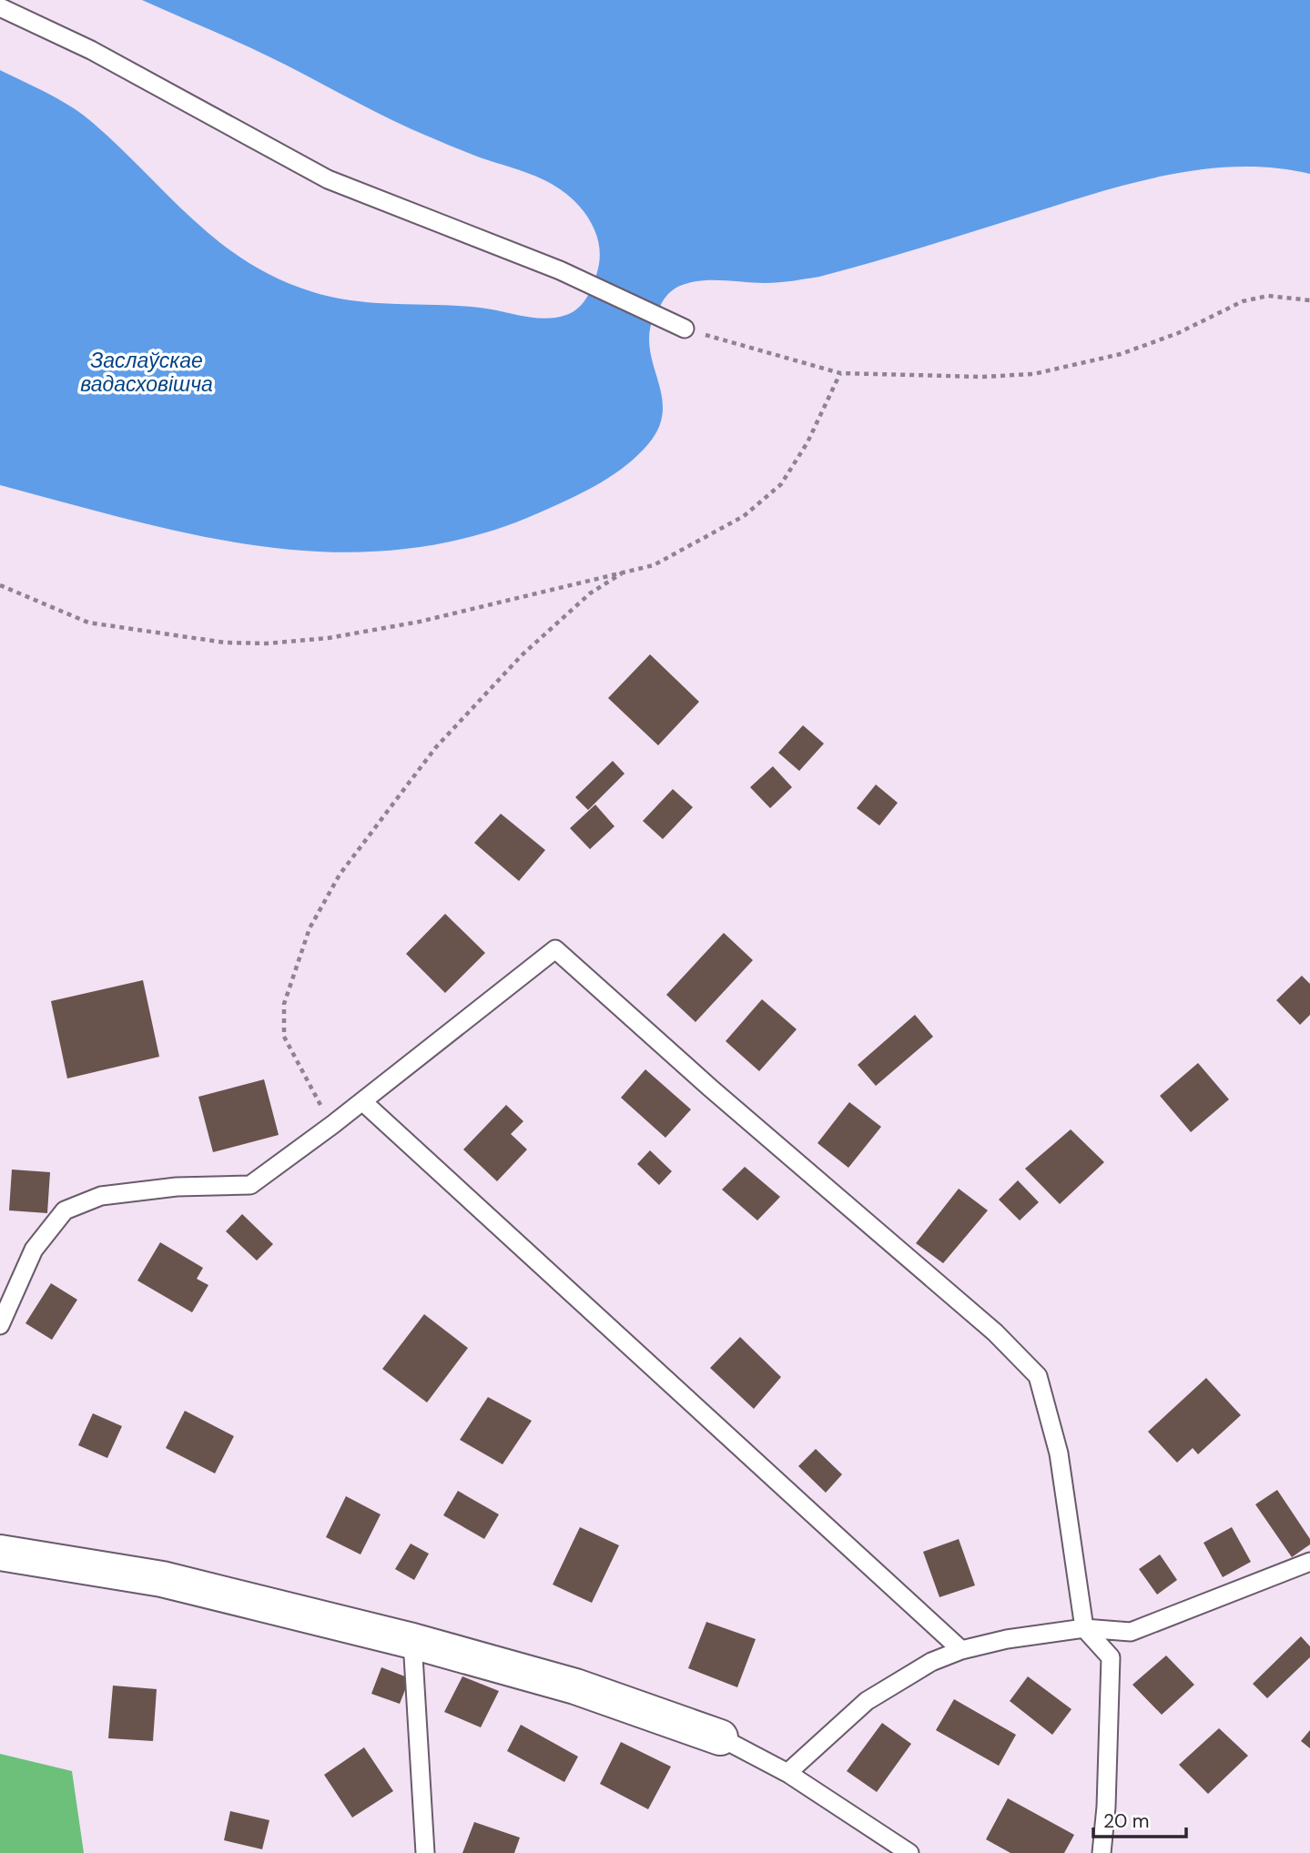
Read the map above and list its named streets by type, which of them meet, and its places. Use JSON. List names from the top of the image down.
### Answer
{
  "water": ["Заслаўскае вадасховішча"],
  "scale_bar": "20 m"
}
